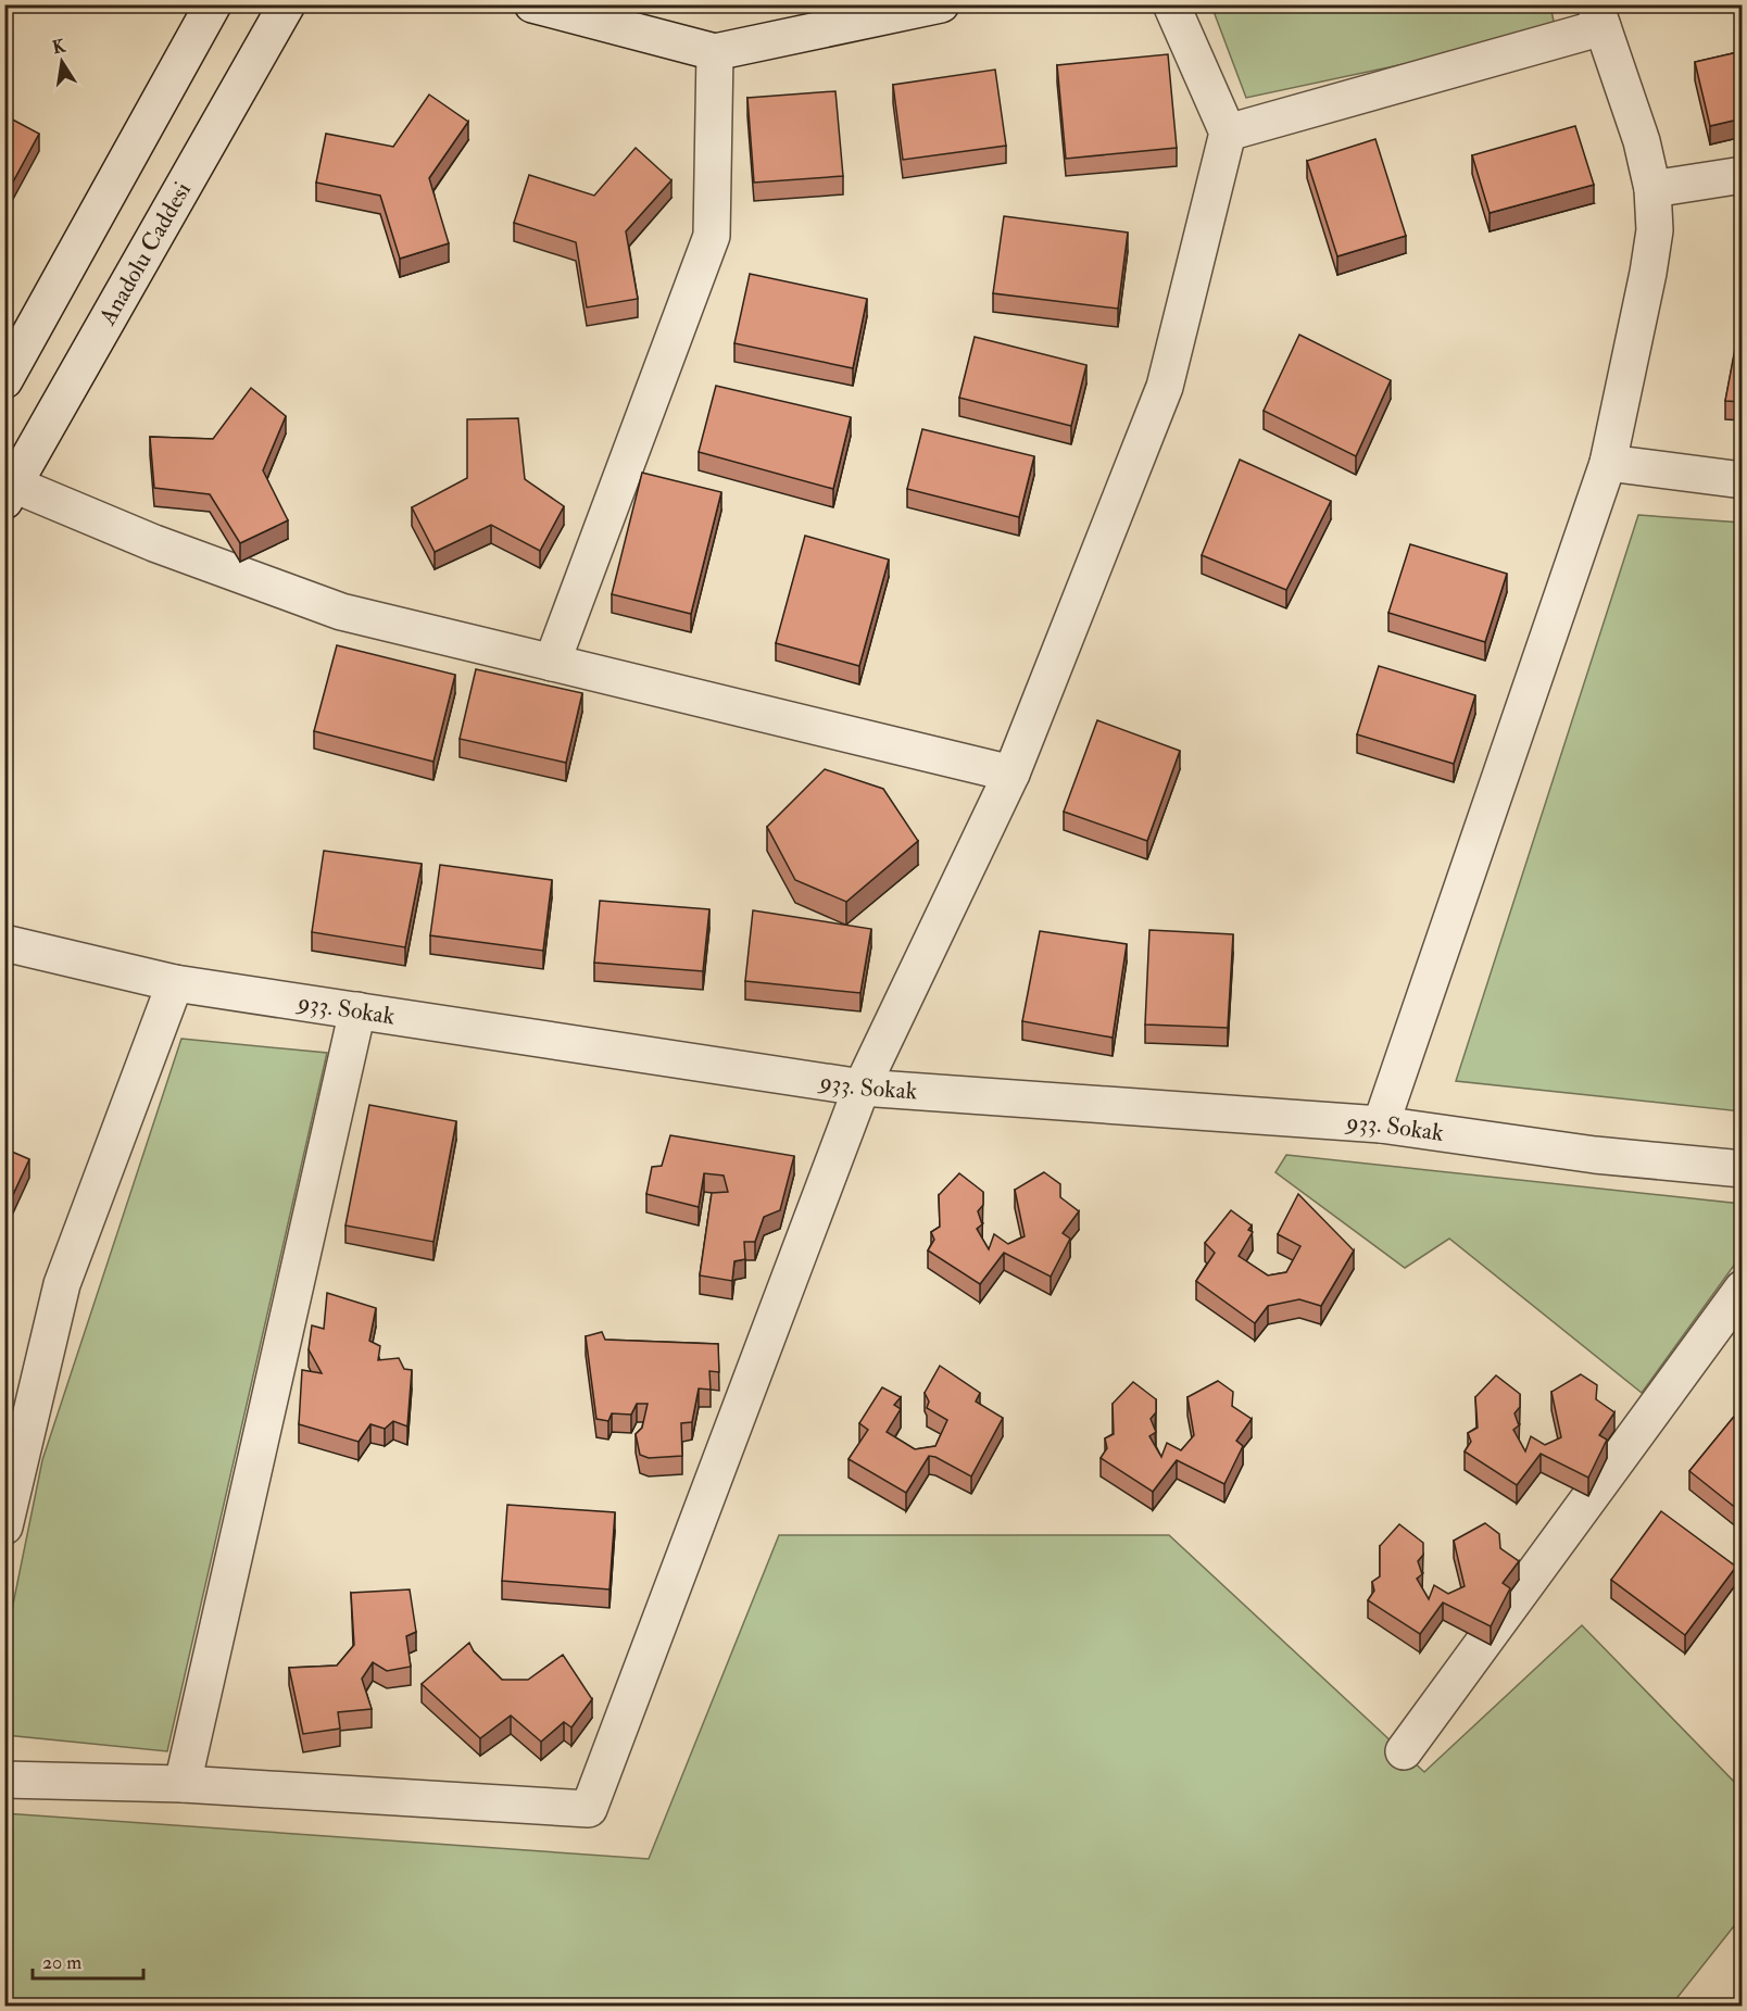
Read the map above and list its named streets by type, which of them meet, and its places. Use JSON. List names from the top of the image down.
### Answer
{
  "streets": {
    "street": ["Anadolu Caddesi", "933. Sokak"]
  },
  "scale_bar": "20 m",
  "north": "top"
}
